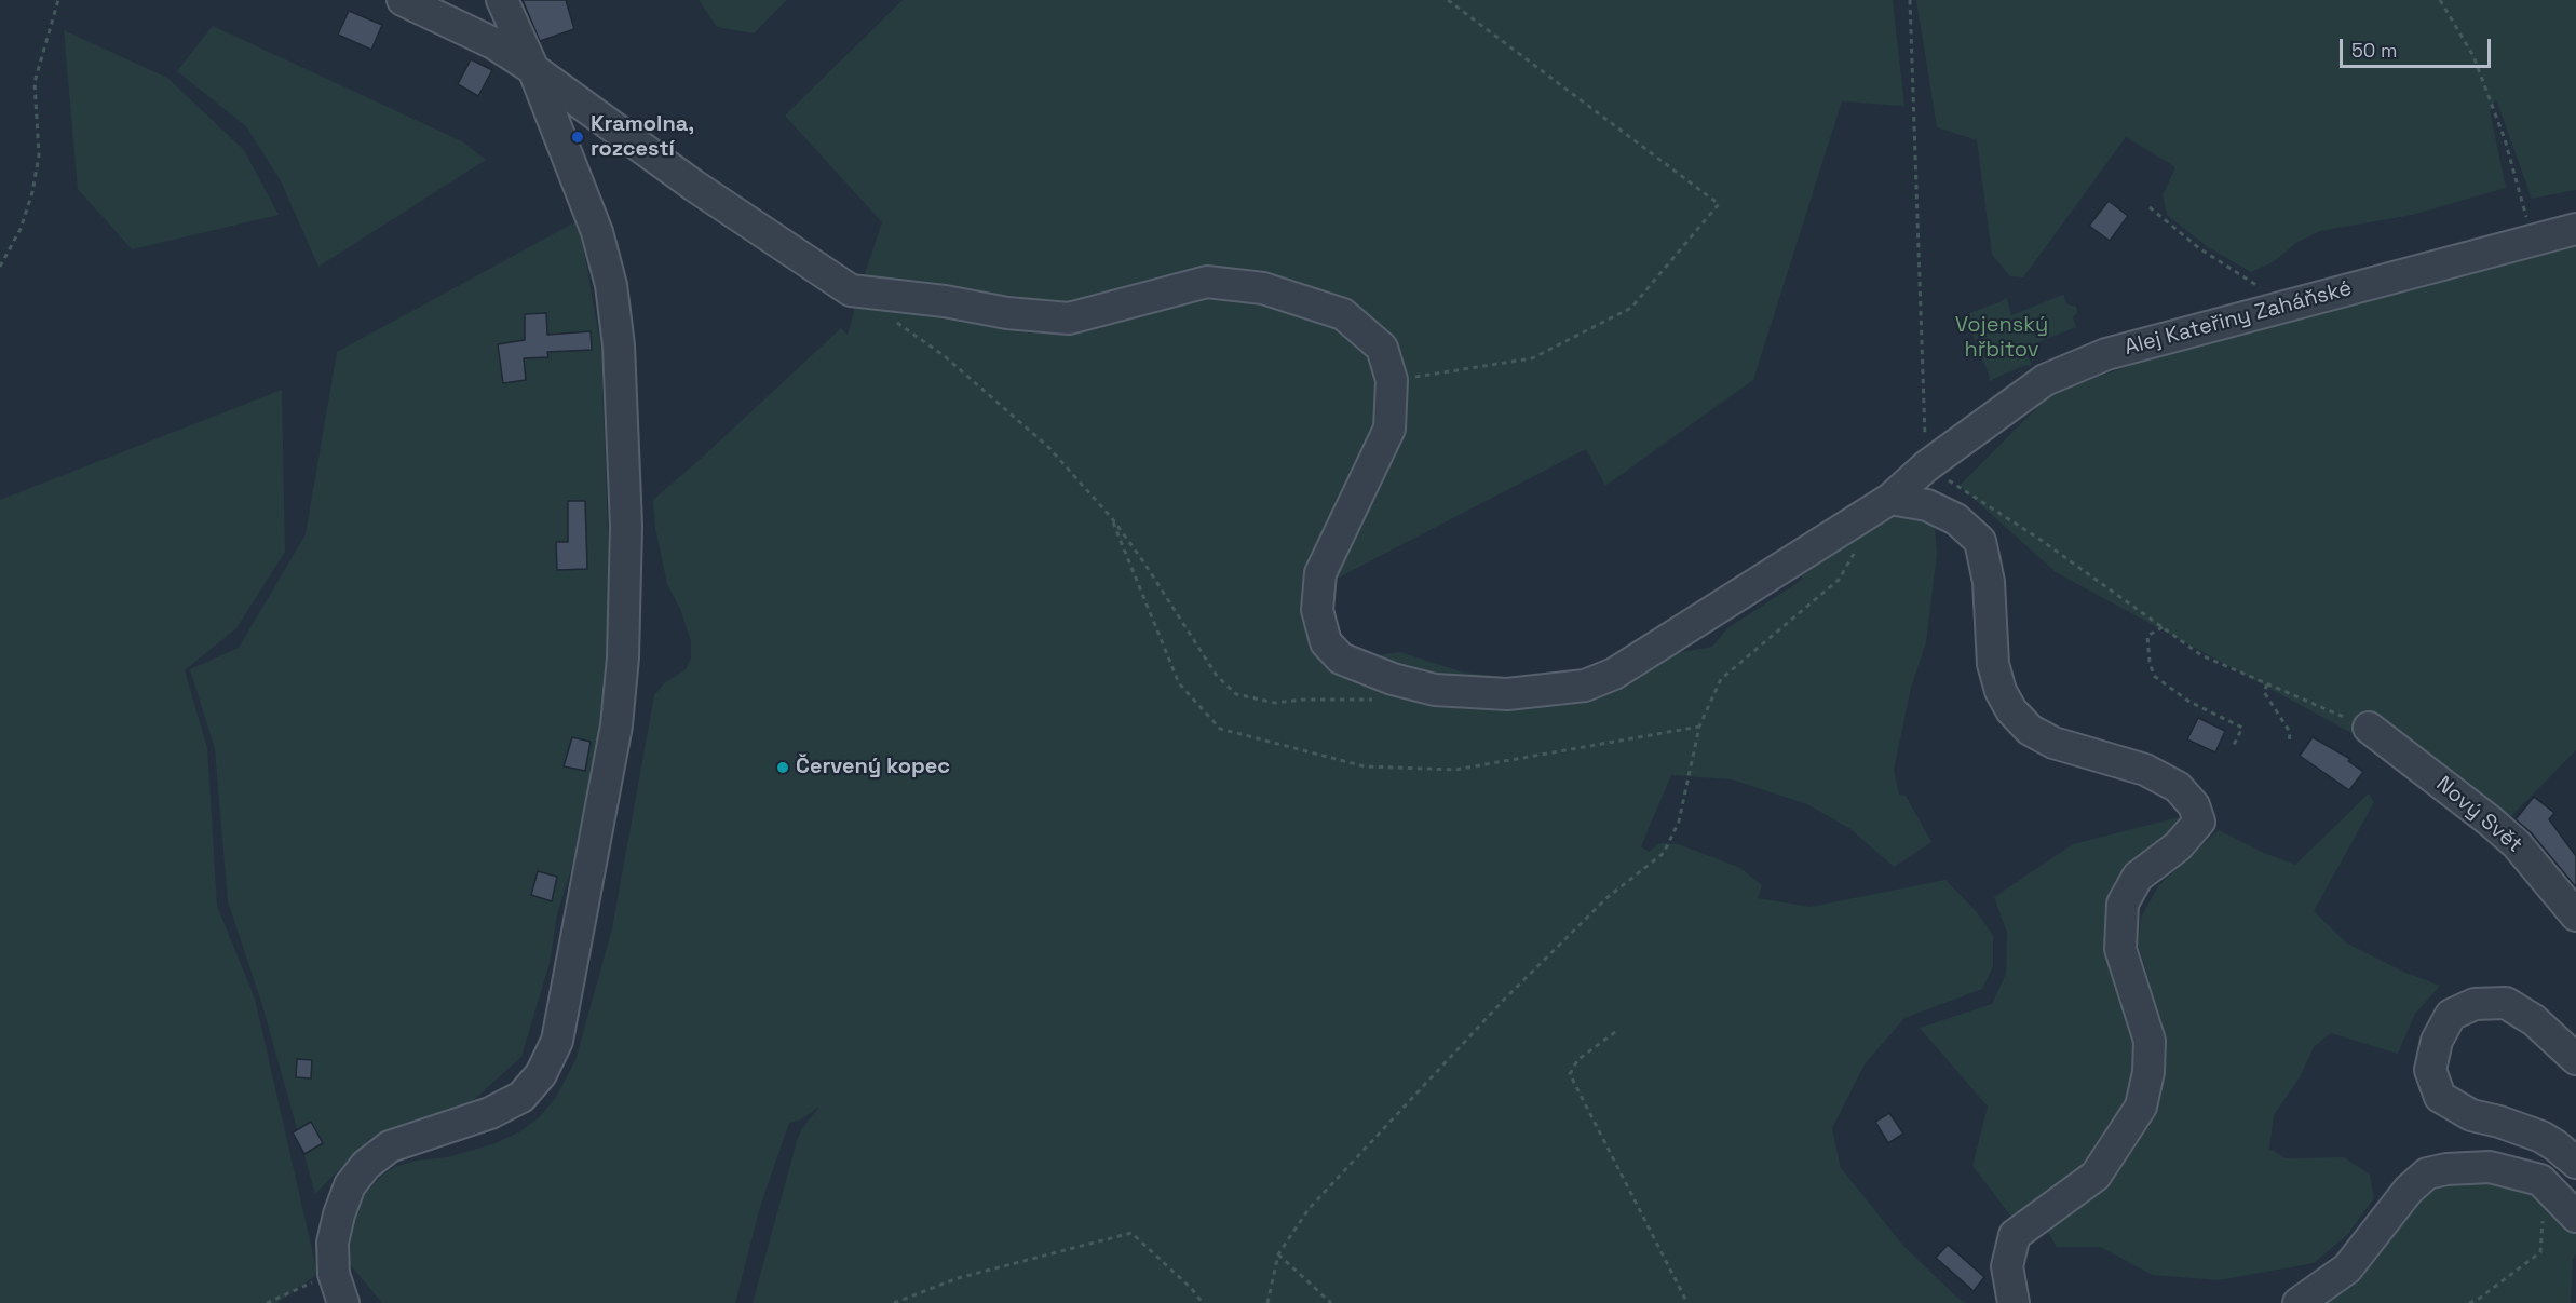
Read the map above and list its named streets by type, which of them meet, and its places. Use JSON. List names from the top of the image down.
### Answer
{
  "streets": {
    "street": ["Alej Kateřiny Zaháňské", "Nový Svět"]
  },
  "parks": ["Vojenský hřbitov"],
  "places": ["Kramolna, rozcestí", "Červený kopec"],
  "scale_bar": "50 m"
}
